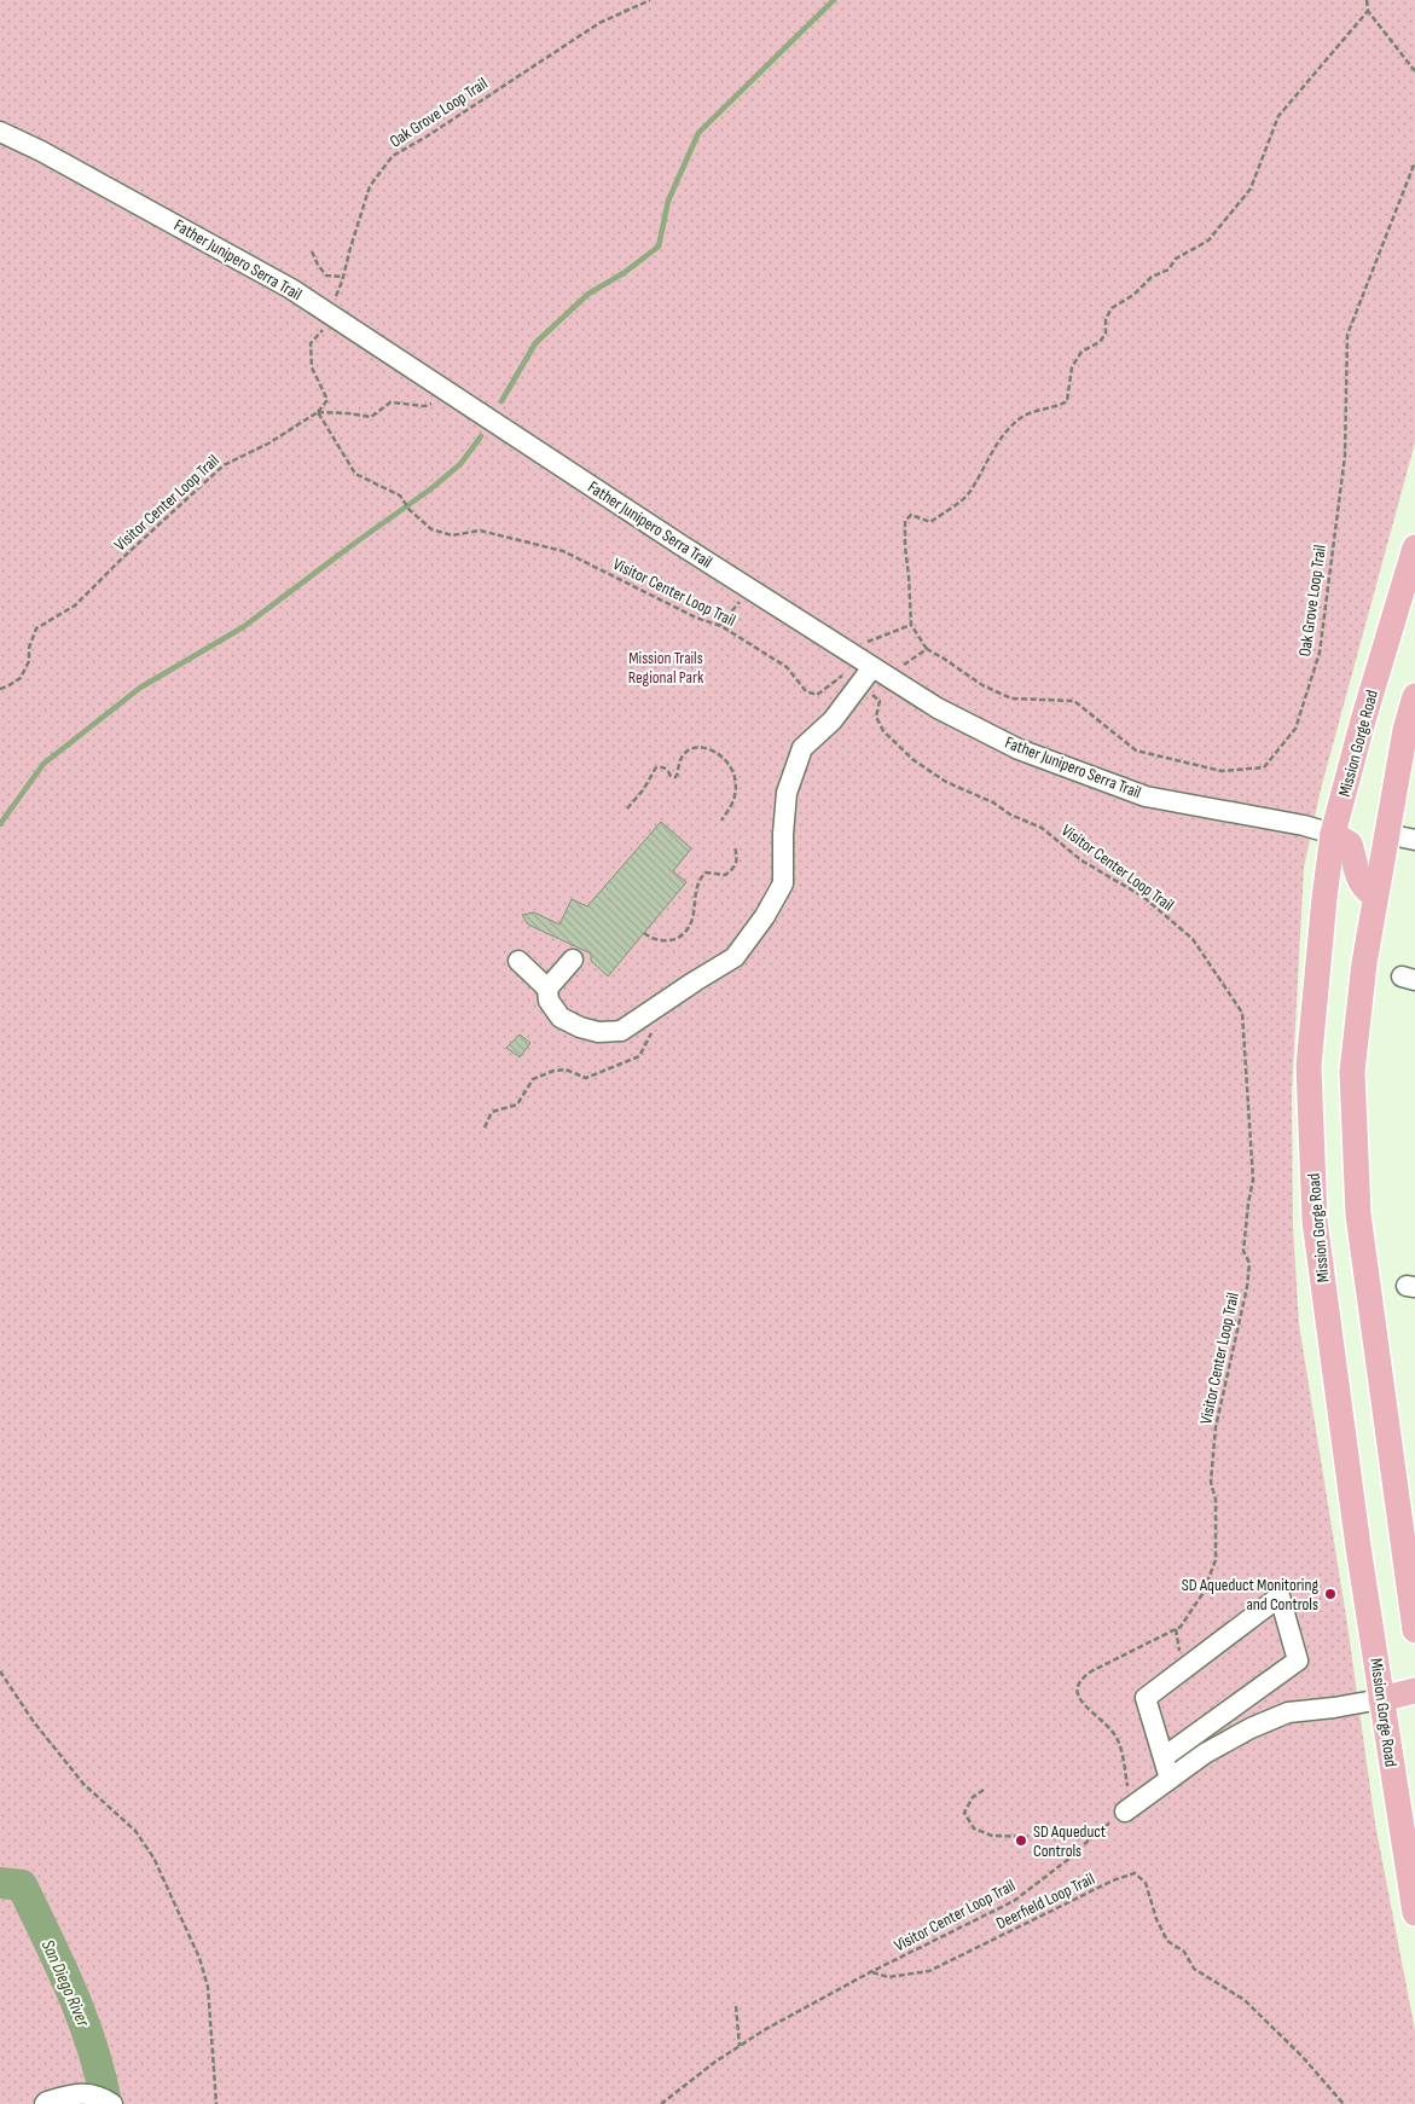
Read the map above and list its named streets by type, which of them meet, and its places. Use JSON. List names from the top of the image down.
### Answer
{
  "streets": {
    "main road": ["Mission Gorge Road"],
    "street": ["Father Junipero Serra Trail"],
    "path": ["Oak Grove Loop Trail", "Visitor Center Loop Trail", "Deerfield Loop Trail"]
  },
  "crossings": [
    ["Oak Grove Loop Trail", "Father Junipero Serra Trail"],
    ["Father Junipero Serra Trail", "Mission Gorge Road"],
    ["Visitor Center Loop Trail", "Deerfield Loop Trail"]
  ],
  "water": ["San Diego River"],
  "parks": ["Mission Trails Regional Park"],
  "places": ["SD Aqueduct Monitoring and Controls", "SD Aqueduct Controls"]
}
